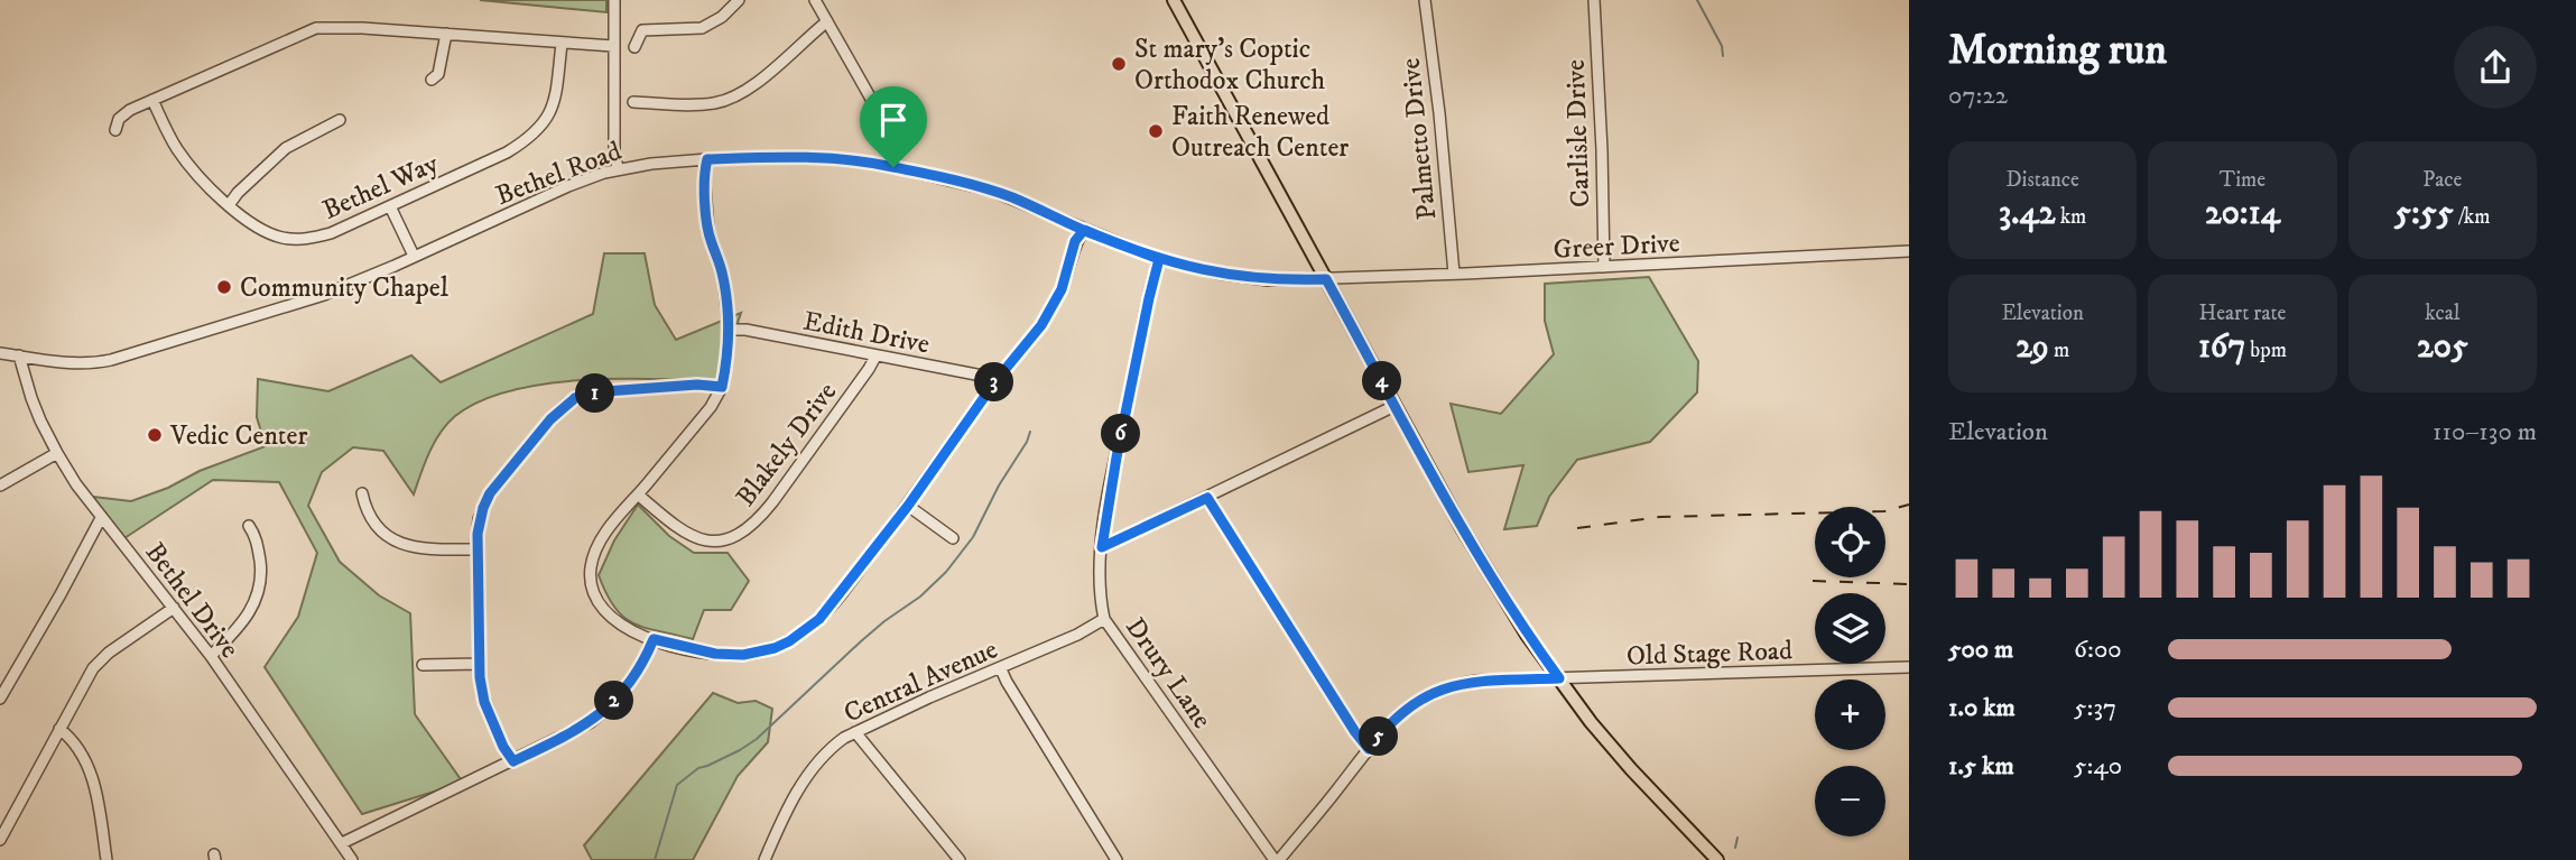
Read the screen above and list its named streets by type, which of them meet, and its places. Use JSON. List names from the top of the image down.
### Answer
{
  "streets": {
    "street": [
      "Carlisle Drive",
      "Palmetto Drive",
      "Bethel Road",
      "Bethel Way",
      "Greer Drive",
      "Edith Drive",
      "Blakely Drive",
      "Bethel Drive",
      "Old Stage Road",
      "Drury Lane",
      "Central Avenue"
    ]
  },
  "crossings": [
    ["Carlisle Drive", "Greer Drive"],
    ["Palmetto Drive", "Greer Drive"],
    ["Bethel Road", "Greer Drive"],
    ["Bethel Road", "Bethel Drive"],
    ["Bethel Road", "Drury Lane"],
    ["Edith Drive", "Blakely Drive"],
    ["Old Stage Road", "Drury Lane"],
    ["Drury Lane", "Central Avenue"]
  ],
  "places": [
    "St mary's Coptic Orthodox Church",
    "Faith Renewed Outreach Center",
    "Community Chapel",
    "Vedic Center"
  ],
  "page": {
    "heading": ["Morning run", "07:22"],
    "stats": [
      ["Distance", "3.42 km"],
      ["Time", "20:14"],
      ["Pace", "5:55 /km"],
      ["Elevation", "29 m"],
      ["Heart rate", "167 bpm"],
      ["kcal", "205"]
    ],
    "pins": [
      "4",
      "3",
      "1",
      "6",
      "2",
      "5"
    ],
    "chart": ["Elevation", "110–130 m"],
    "map_buttons": ["+", "−"],
    "list": [
      {
        "name": "500 m",
        "note": "6:00"
      },
      {
        "name": "1.0 km",
        "note": "5:37"
      },
      {
        "name": "1.5 km",
        "note": "5:40"
      }
    ]
  }
}
